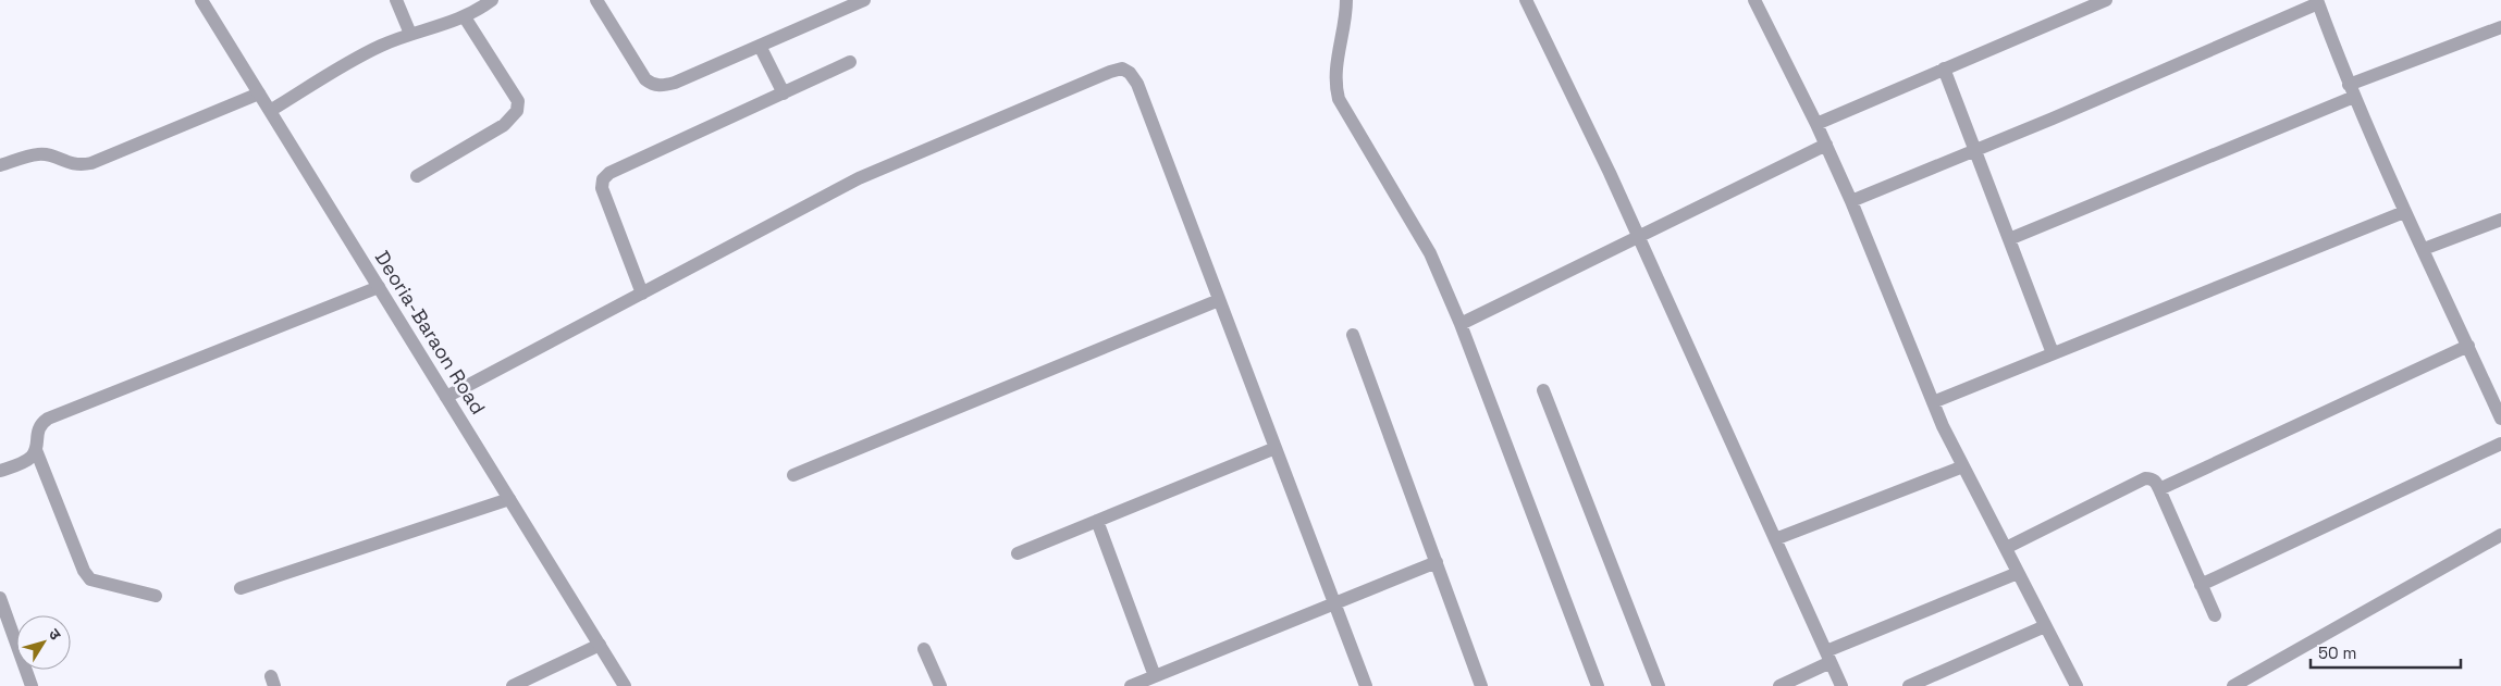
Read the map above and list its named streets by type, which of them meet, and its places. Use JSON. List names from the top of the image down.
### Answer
{
  "streets": {
    "street": ["Deoria-Baraon Road"]
  },
  "scale_bar": "50 m",
  "north": "top right"
}
